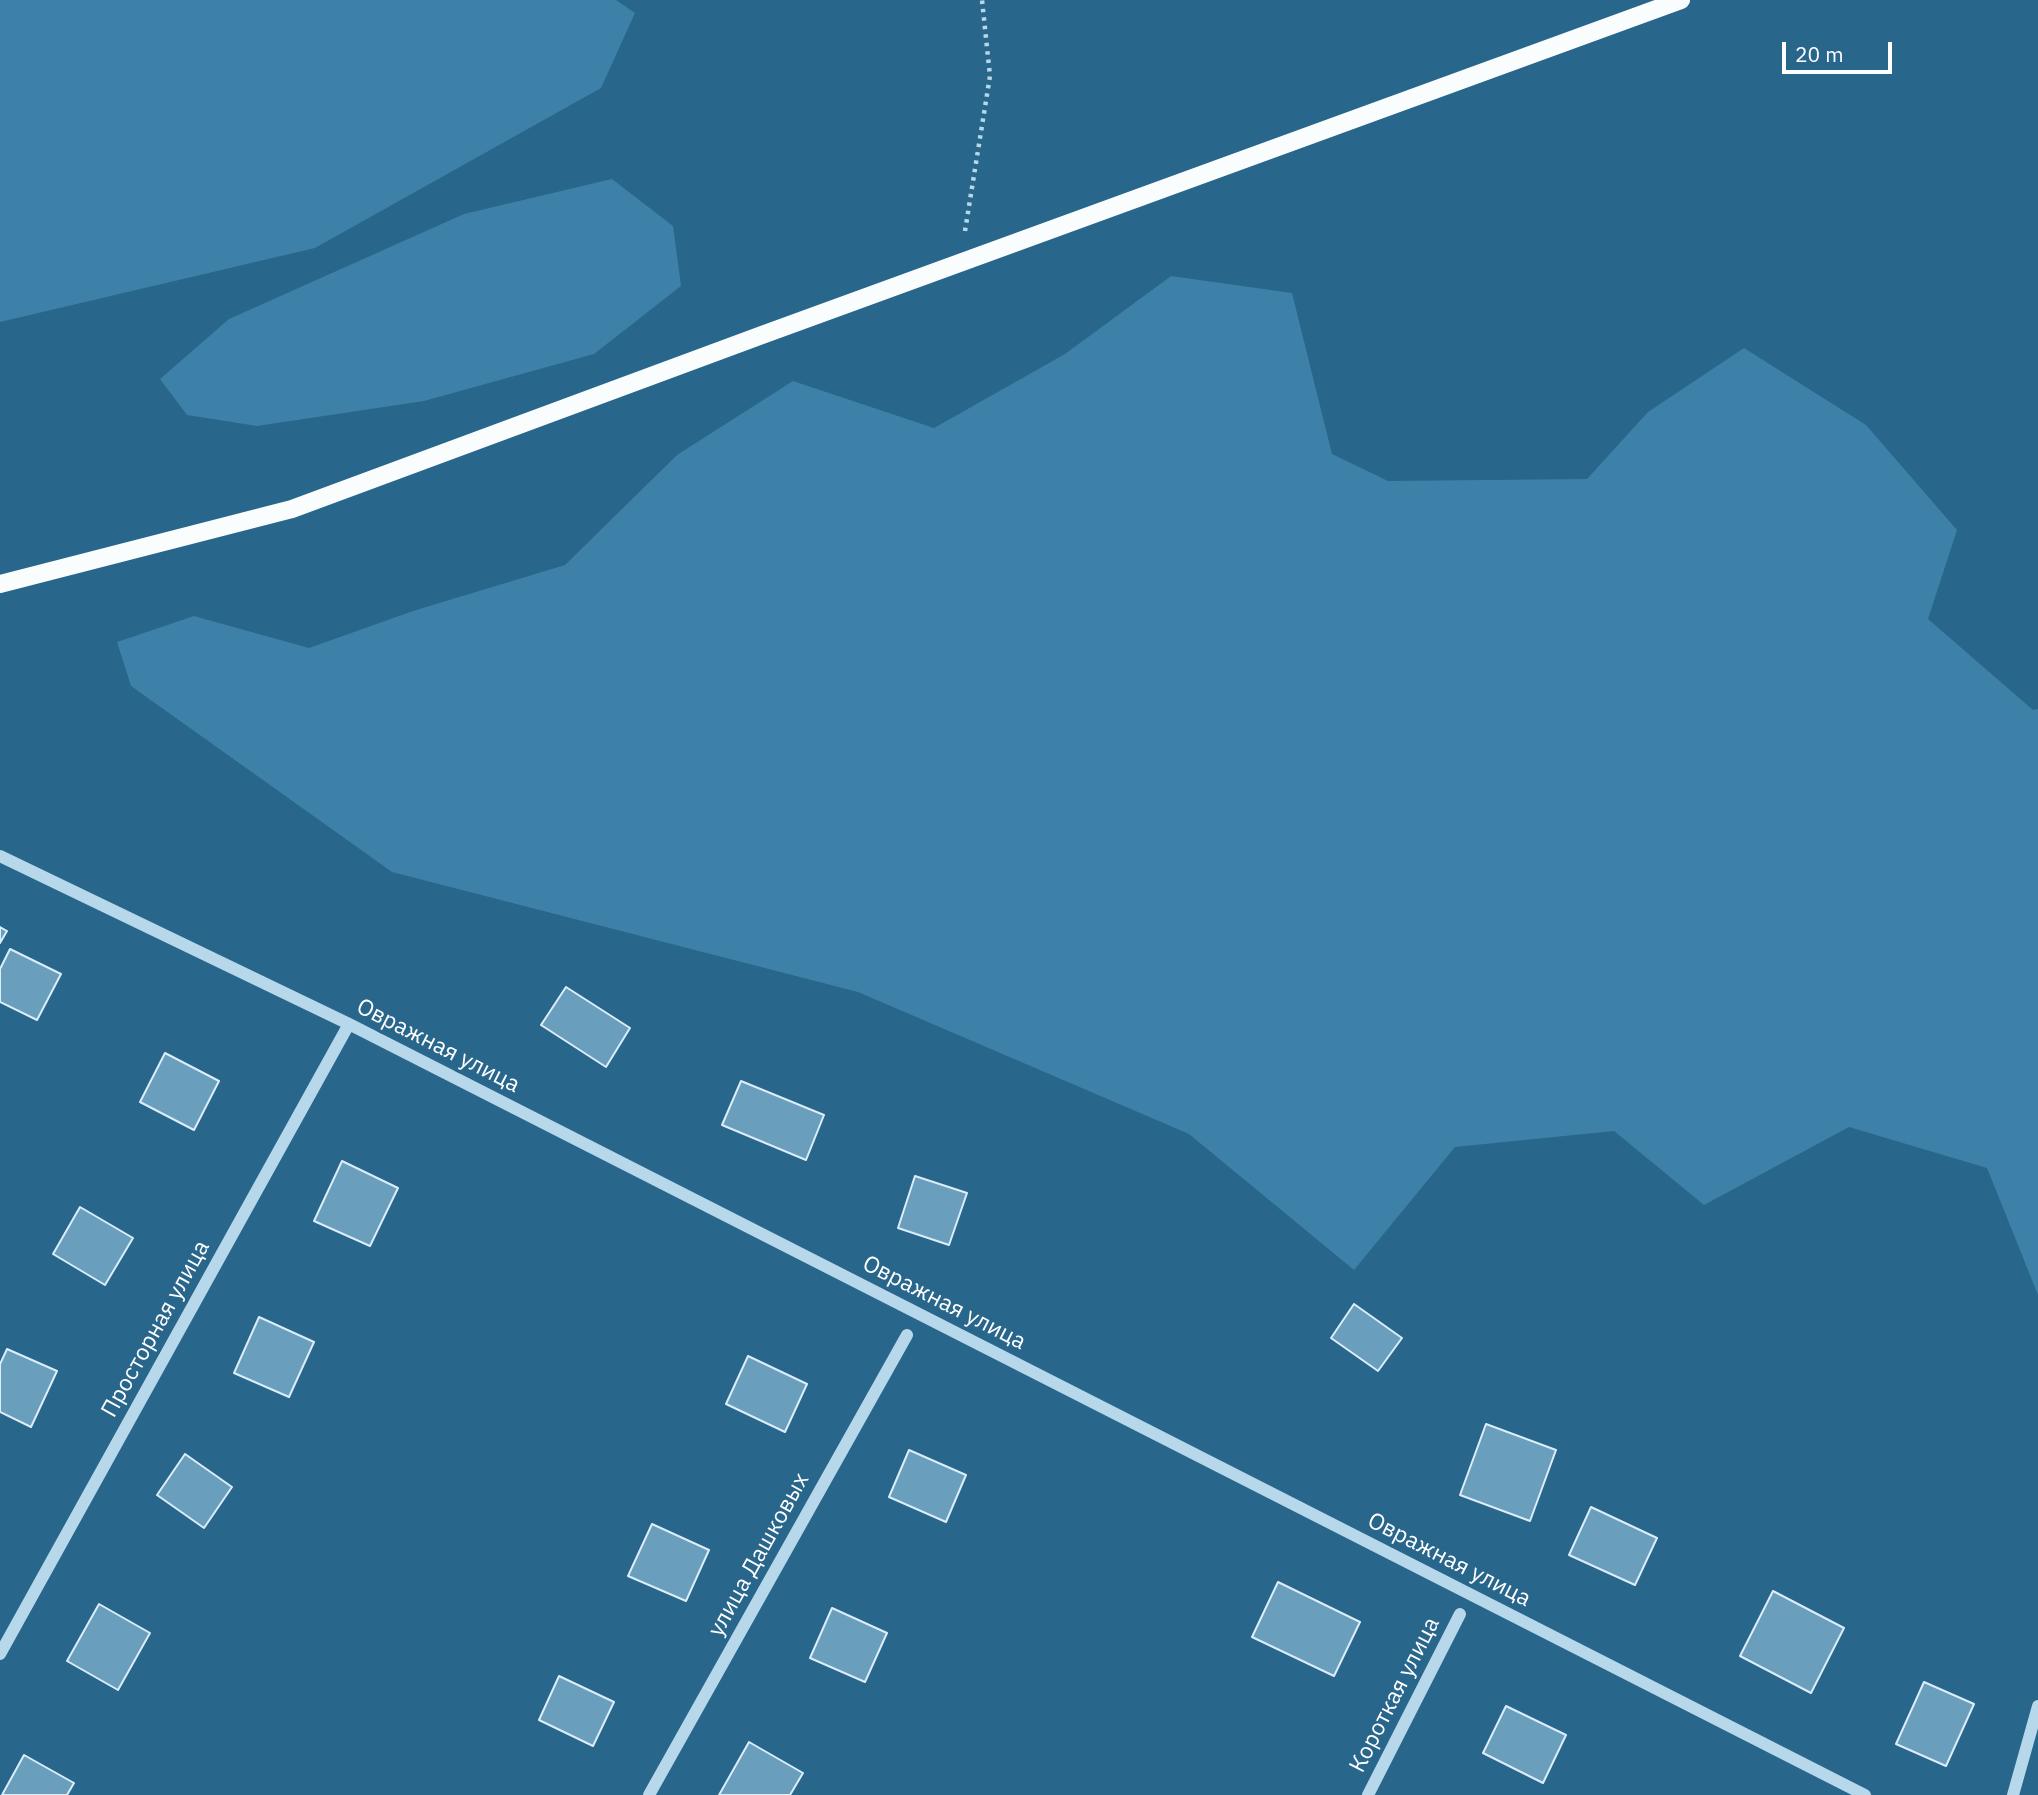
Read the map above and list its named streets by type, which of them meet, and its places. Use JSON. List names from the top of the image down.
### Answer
{
  "streets": {
    "street": [
      "Овражная улица",
      "Просторная улица",
      "улица Дашковых",
      "Короткая улица"
    ]
  },
  "crossings": [
    ["Овражная улица", "Просторная улица"]
  ],
  "scale_bar": "20 m"
}
